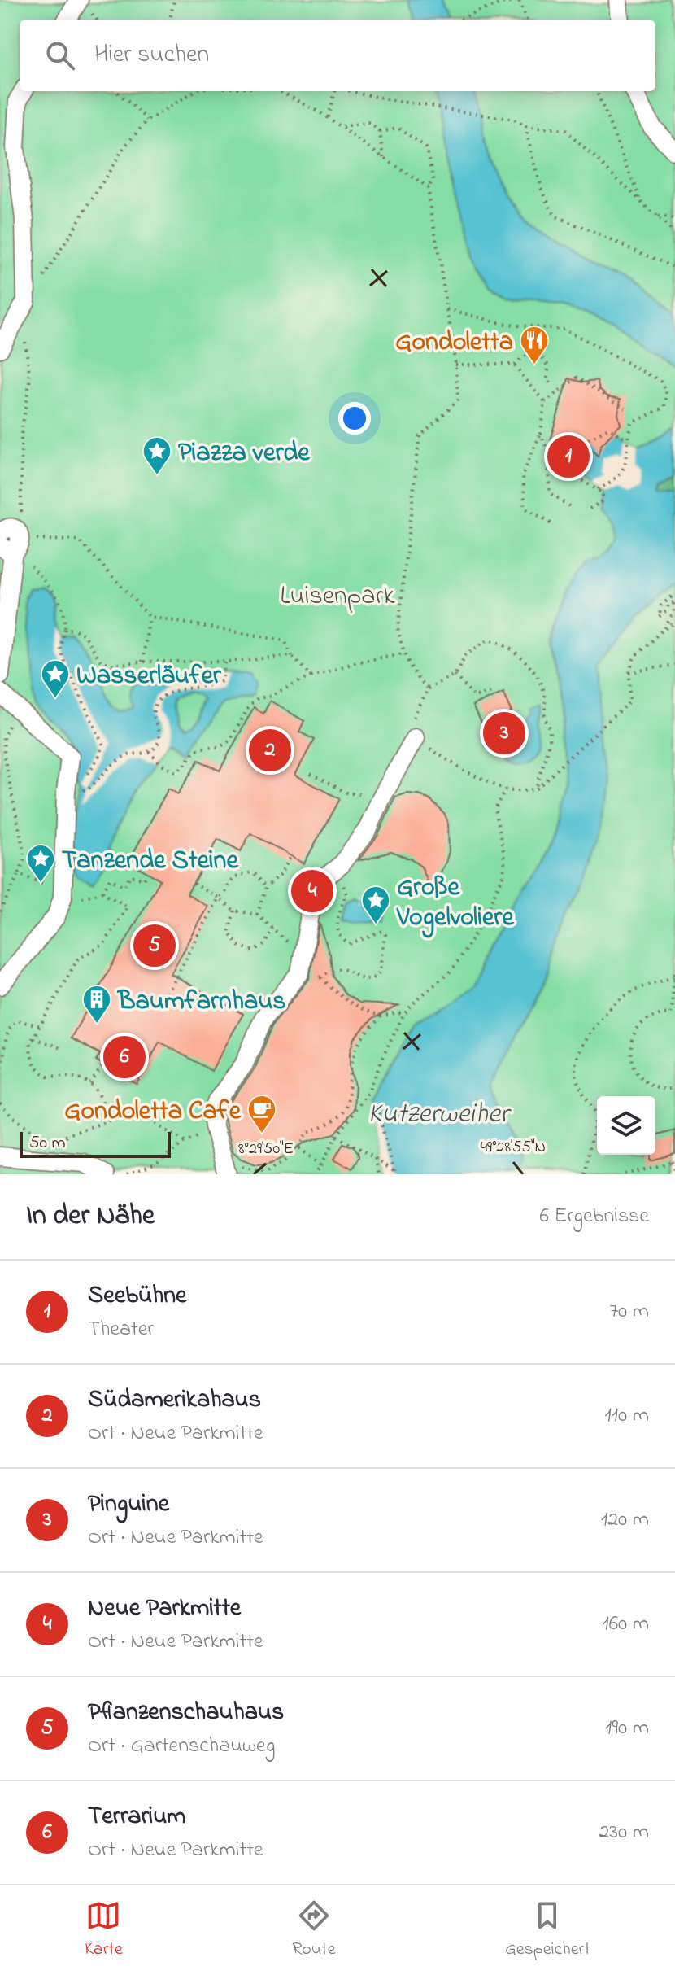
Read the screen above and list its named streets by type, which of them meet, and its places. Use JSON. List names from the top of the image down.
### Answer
{
  "water": ["Kutzerweiher"],
  "parks": ["Luisenpark"],
  "places": {
    "restaurant": ["Gondoletta"],
    "place": [
      "Piazza verde",
      "Wasserläufer",
      "Tanzende Steine",
      "Große Vogelvoliere"
    ],
    "building": ["Baumfarnhaus"],
    "cafe": ["Gondoletta Cafe"]
  },
  "scale_bar": "50 m",
  "page": {
    "search": "Hier suchen",
    "pins": [
      "1",
      "3",
      "2",
      "4",
      "5",
      "6"
    ],
    "scale": "50 m",
    "heading": ["In der Nähe", "6 Ergebnisse"],
    "list": [
      {
        "mark": "1",
        "name": "Seebühne",
        "note": "Theater",
        "value": "70 m"
      },
      {
        "mark": "2",
        "name": "Südamerikahaus",
        "note": "Ort · Neue Parkmitte",
        "value": "110 m"
      },
      {
        "mark": "3",
        "name": "Pinguine",
        "note": "Ort · Neue Parkmitte",
        "value": "120 m"
      },
      {
        "mark": "4",
        "name": "Neue Parkmitte",
        "note": "Ort · Neue Parkmitte",
        "value": "160 m"
      },
      {
        "mark": "5",
        "name": "Pflanzenschauhaus",
        "note": "Ort · Gartenschauweg",
        "value": "190 m"
      },
      {
        "mark": "6",
        "name": "Terrarium",
        "note": "Ort · Neue Parkmitte",
        "value": "230 m"
      }
    ],
    "nav": ["Karte", "Route", "Gespeichert"]
  },
  "coordinates": ["49°28'55\"N", "8°29'50\"E"]
}
